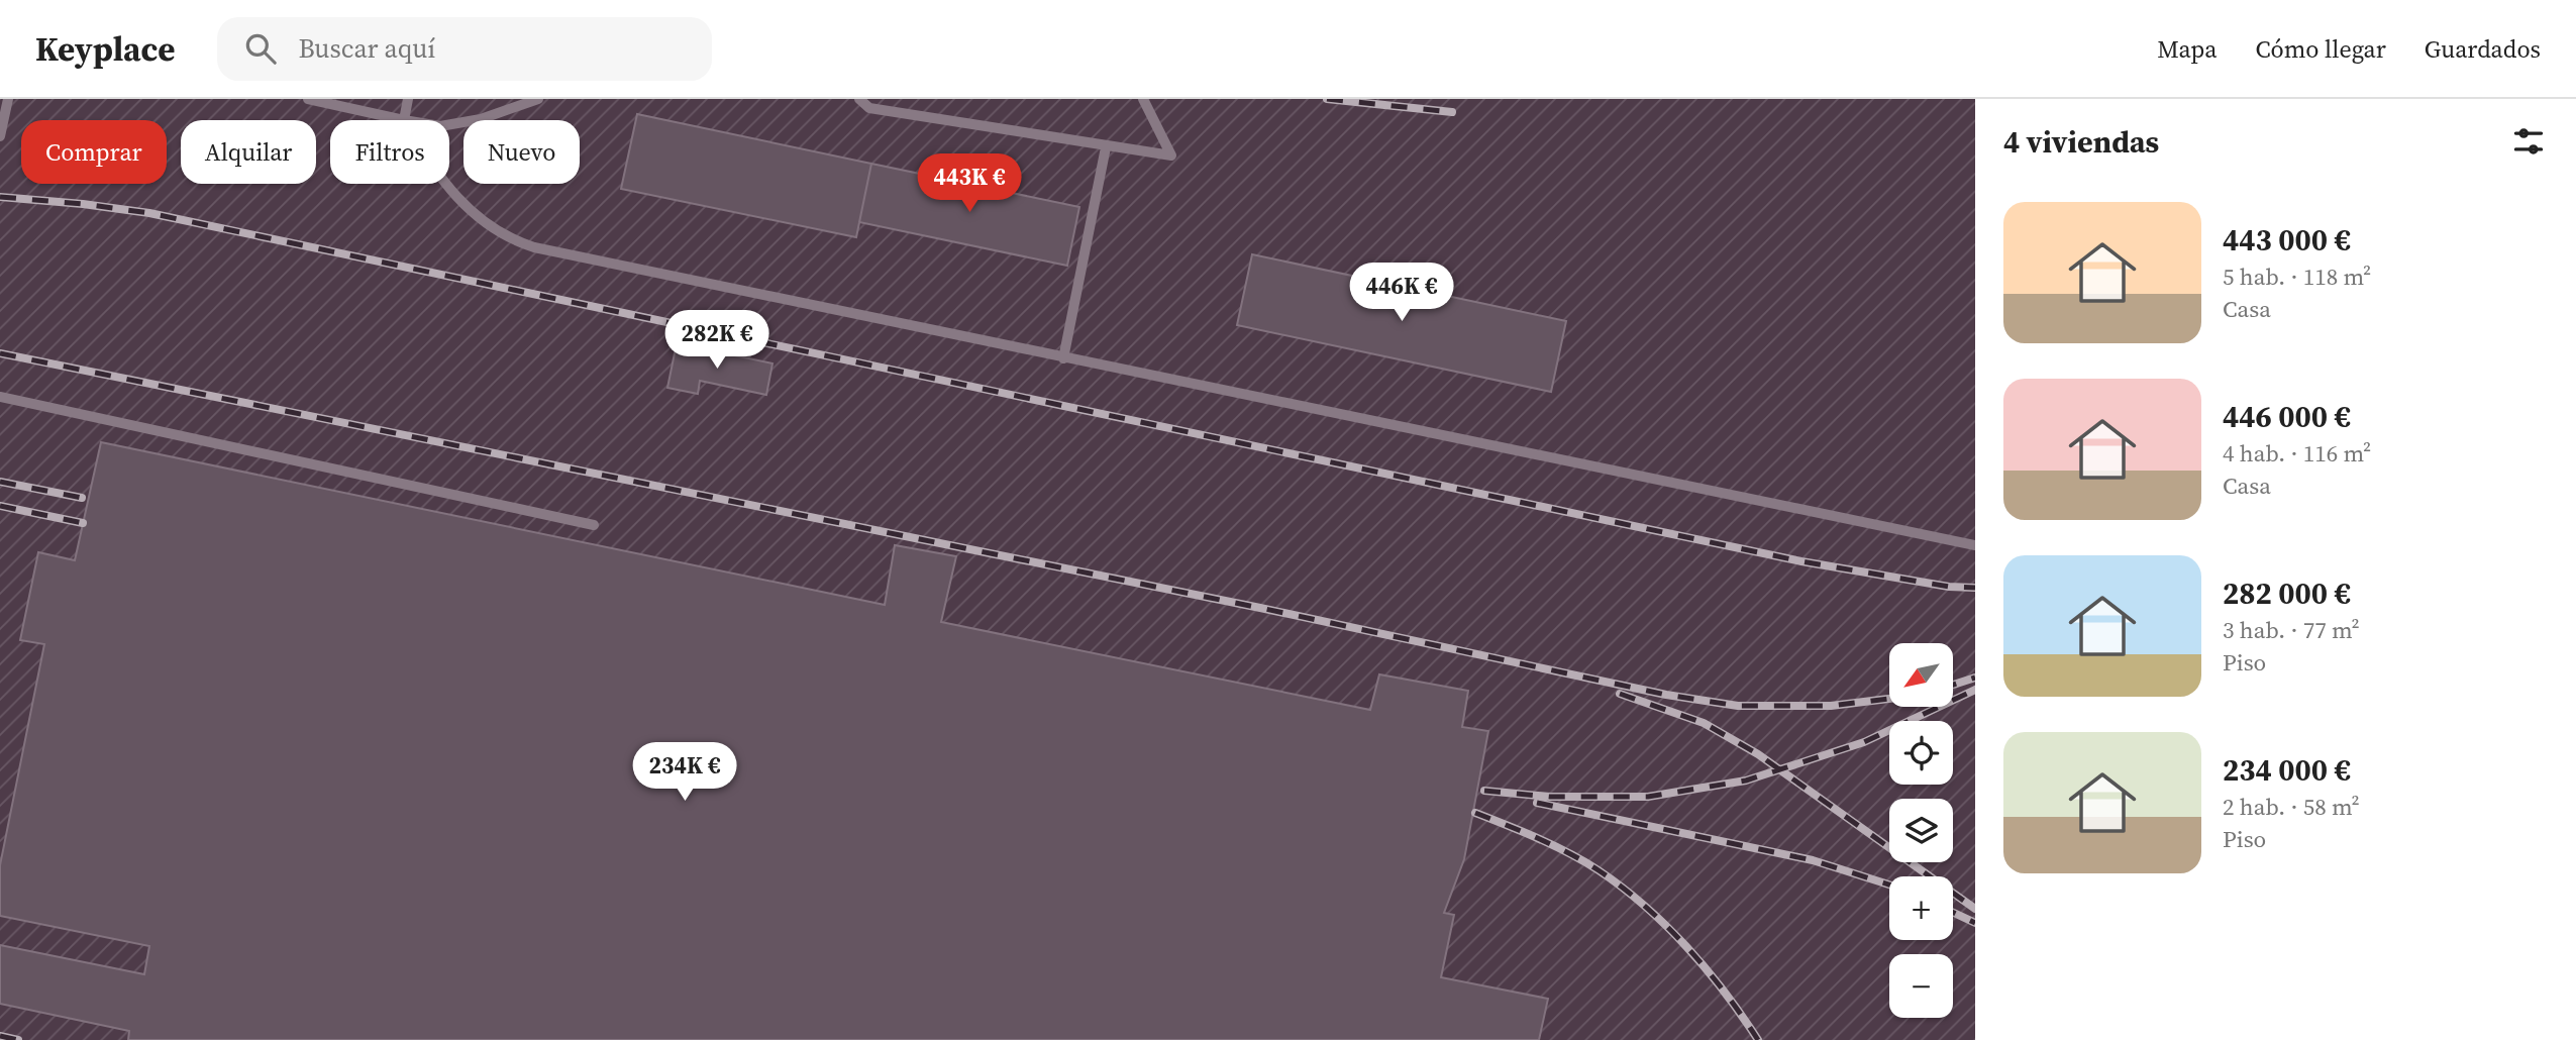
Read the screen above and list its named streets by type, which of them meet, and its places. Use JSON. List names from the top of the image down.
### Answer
{
  "north": "bottom left",
  "page": {
    "header": "Keyplace",
    "search": "Buscar aquí",
    "nav": ["Mapa", "Cómo llegar", "Guardados"],
    "heading": "4 viviendas",
    "chip": [
      "Comprar",
      "Alquilar",
      "Filtros",
      "Nuevo"
    ],
    "price": [
      "443K €",
      "446K €",
      "282K €",
      "234K €"
    ],
    "list": [
      {
        "name": "443 000 €",
        "note": "5 hab. · 118 m² · Casa"
      },
      {
        "name": "446 000 €",
        "note": "4 hab. · 116 m² · Casa"
      },
      {
        "name": "282 000 €",
        "note": "3 hab. · 77 m² · Piso"
      },
      {
        "name": "234 000 €",
        "note": "2 hab. · 58 m² · Piso"
      }
    ],
    "map_buttons": ["+", "−"]
  }
}
